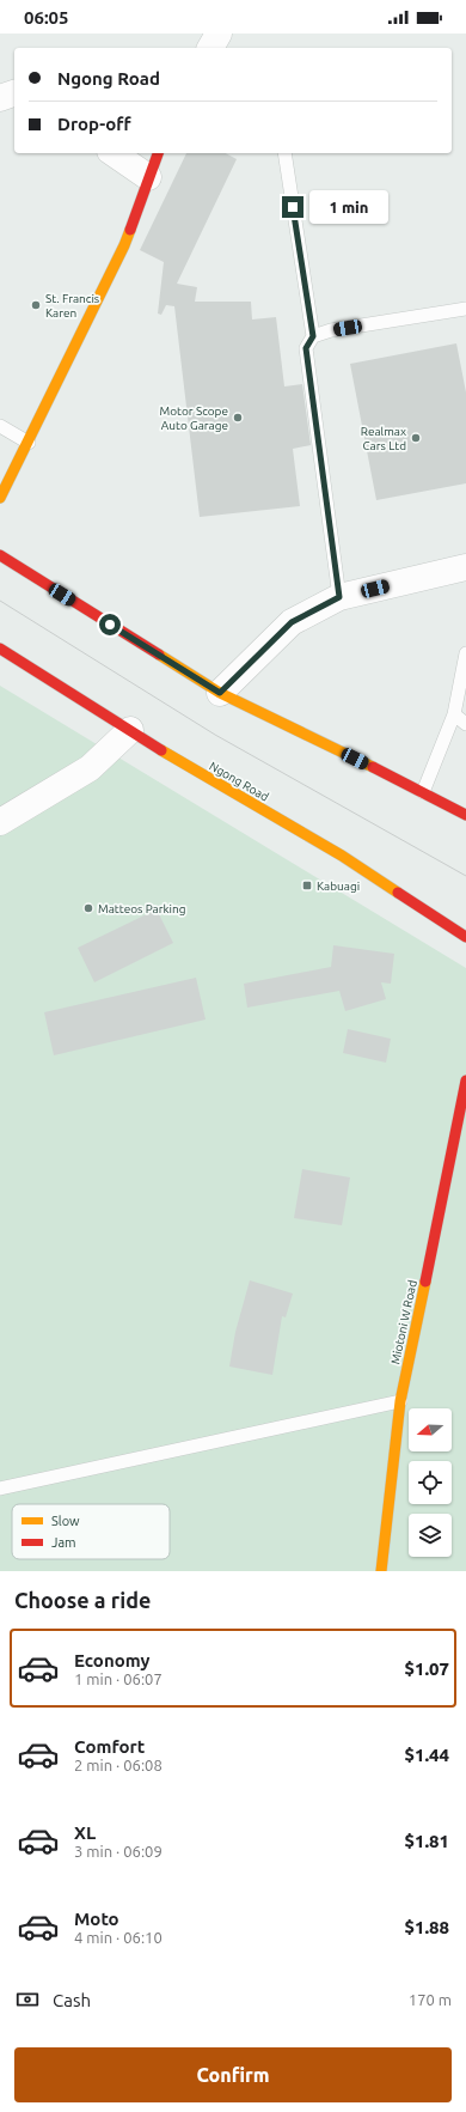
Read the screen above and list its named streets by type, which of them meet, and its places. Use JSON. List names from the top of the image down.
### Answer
{
  "streets": {
    "main road": ["Ngong Road", "Miotoni W Road"]
  },
  "places": {
    "other": [
      "St. Francis Karen",
      "Motor Scope Auto Garage",
      "Realmax Cars Ltd",
      "Matteos Parking"
    ],
    "transit": ["Kabuagi"]
  },
  "legend": ["Slow", "Jam"],
  "north": "left",
  "page": {
    "status": "06:05",
    "banner": ["Ngong Road", "Drop-off"],
    "bubble": "1 min",
    "heading": "Choose a ride",
    "list": [
      {
        "name": "Economy",
        "note": "1 min · 06:07",
        "value": "$1.07"
      },
      {
        "name": "Comfort",
        "note": "2 min · 06:08",
        "value": "$1.44"
      },
      {
        "name": "XL",
        "note": "3 min · 06:09",
        "value": "$1.81"
      },
      {
        "name": "Moto",
        "note": "4 min · 06:10",
        "value": "$1.88"
      }
    ],
    "pay": ["Cash", "170 m"],
    "buttons": "Confirm"
  }
}
